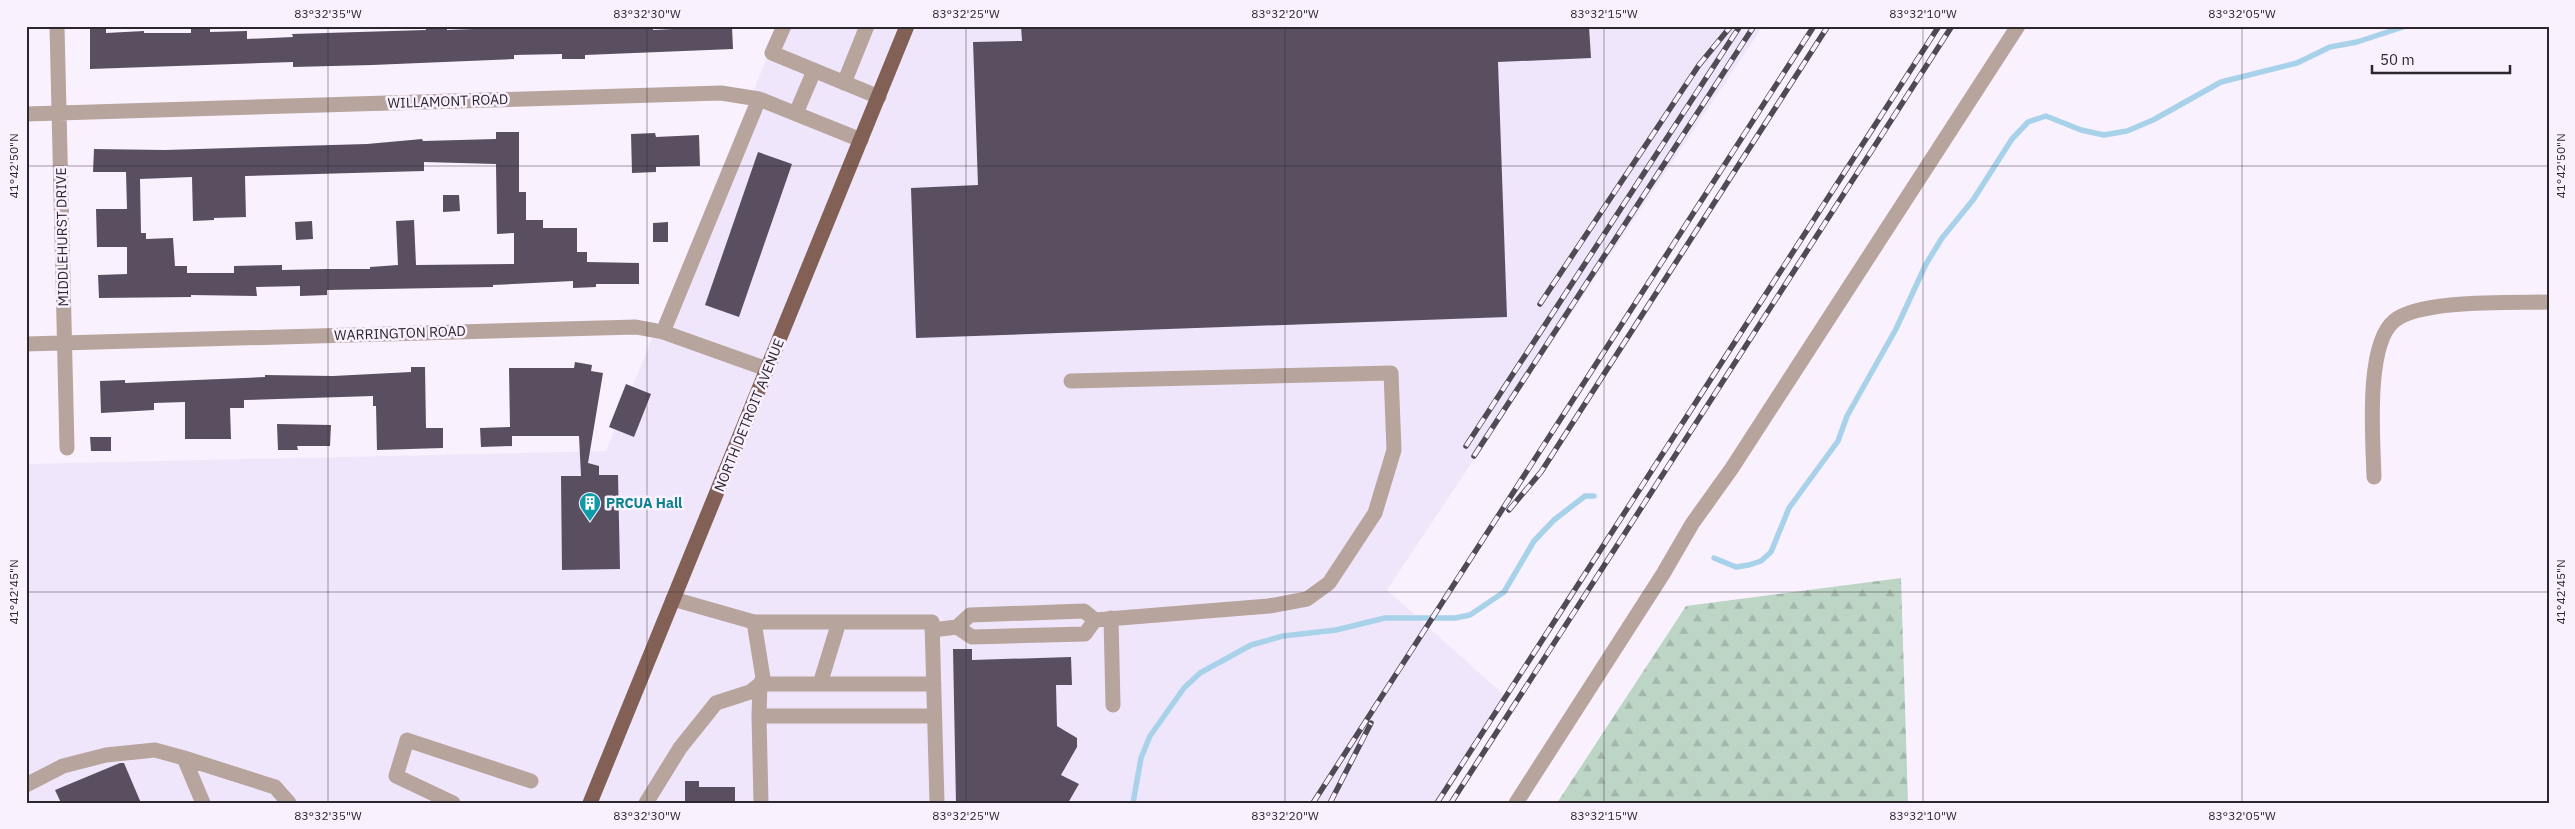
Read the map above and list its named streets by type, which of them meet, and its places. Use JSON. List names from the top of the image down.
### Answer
{
  "streets": {
    "main road": ["NORTH DETROIT AVENUE"],
    "street": ["WILLAMONT ROAD", "MIDDLEHURST DRIVE", "WARRINGTON ROAD"]
  },
  "crossings": [
    ["WILLAMONT ROAD", "MIDDLEHURST DRIVE"],
    ["WILLAMONT ROAD", "NORTH DETROIT AVENUE"],
    ["MIDDLEHURST DRIVE", "WARRINGTON ROAD"],
    ["WARRINGTON ROAD", "NORTH DETROIT AVENUE"]
  ],
  "places": {
    "building": ["PRCUA Hall"]
  },
  "scale_bar": "50 m",
  "coordinates": [
    "83°32'35\"W",
    "83°32'30\"W",
    "83°32'25\"W",
    "83°32'20\"W",
    "83°32'15\"W",
    "83°32'10\"W",
    "83°32'05\"W",
    "41°42'50\"N",
    "41°42'45\"N"
  ]
}
